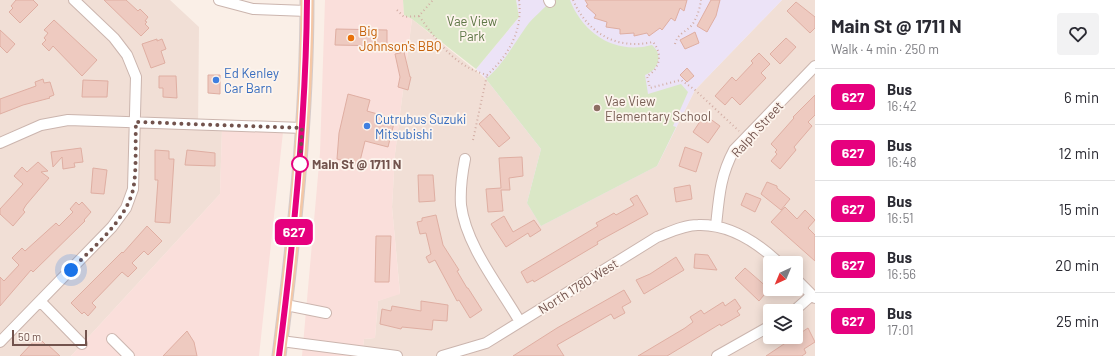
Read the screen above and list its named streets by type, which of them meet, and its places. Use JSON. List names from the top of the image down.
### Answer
{
  "streets": {
    "street": ["Ralph Street", "North 1780 West"]
  },
  "crossings": [
    ["Ralph Street", "North 1780 West"]
  ],
  "parks": ["Vae View Park"],
  "places": [
    "Big Johnson's BBQ",
    "Ed Kenley Car Barn",
    "Vae View Elementary School",
    "Cutrubus Suzuki Mitsubishi",
    "Main St @ 1711 N"
  ],
  "lines": ["bus line 627"],
  "scale_bar": "50 m",
  "north": "bottom left",
  "page": {
    "on_map": "627",
    "heading": ["Main St @ 1711 N", "Walk · 4 min · 250 m"],
    "list": [
      {
        "mark": "627",
        "name": "Bus",
        "note": "16:42",
        "value": "6 min"
      },
      {
        "mark": "627",
        "name": "Bus",
        "note": "16:48",
        "value": "12 min"
      },
      {
        "mark": "627",
        "name": "Bus",
        "note": "16:51",
        "value": "15 min"
      },
      {
        "mark": "627",
        "name": "Bus",
        "note": "16:56",
        "value": "20 min"
      },
      {
        "mark": "627",
        "name": "Bus",
        "note": "17:01",
        "value": "25 min"
      }
    ],
    "scale": "50 m"
  }
}
